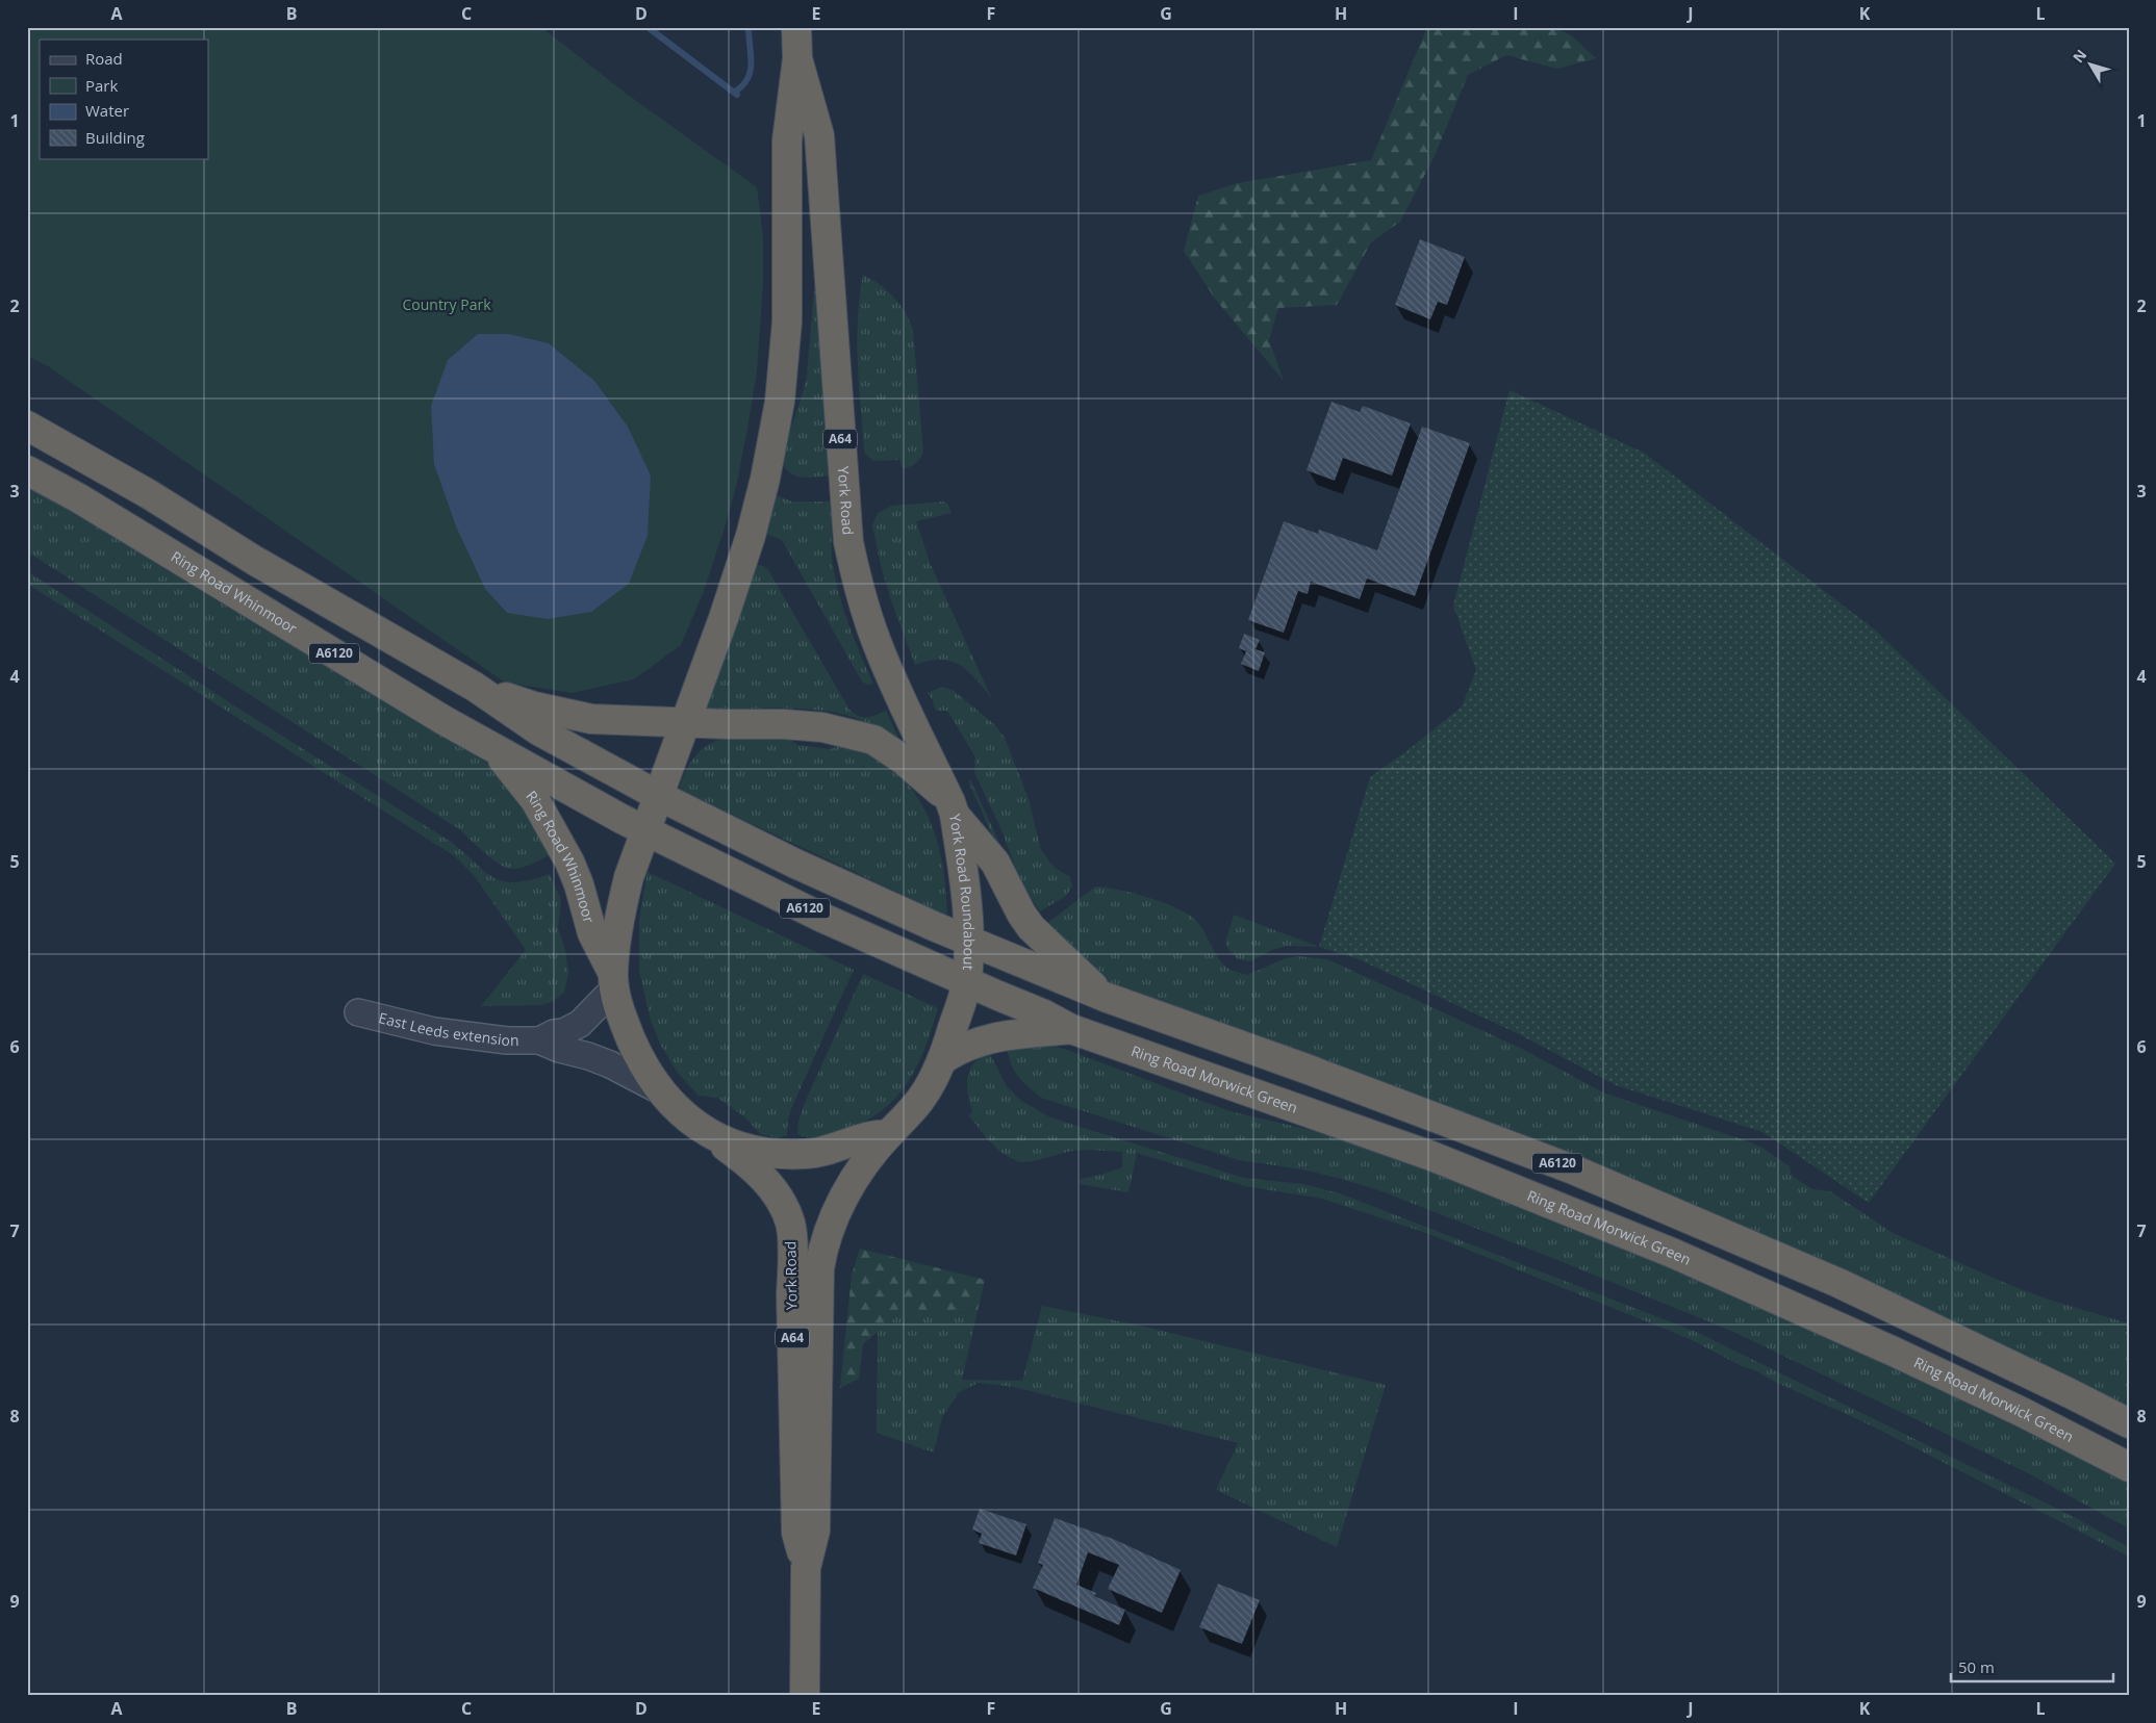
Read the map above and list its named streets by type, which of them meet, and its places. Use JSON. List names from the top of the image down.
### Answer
{
  "streets": {
    "highway": [
      "A64",
      "York Road",
      "Ring Road Whinmoor",
      "A6120",
      "York Road Roundabout",
      "Ring Road Morwick Green"
    ],
    "street": ["East Leeds extension"]
  },
  "crossings": [
    ["York Road", "A6120"],
    ["York Road", "York Road Roundabout"],
    ["Ring Road Whinmoor", "A6120"],
    ["Ring Road Whinmoor", "East Leeds extension"],
    ["A6120", "York Road Roundabout"],
    ["A6120", "Ring Road Morwick Green"],
    ["York Road Roundabout", "Ring Road Morwick Green"]
  ],
  "parks": ["Country Park"],
  "legend": [
    "Road",
    "Park",
    "Water",
    "Building"
  ],
  "scale_bar": "50 m",
  "north": "top left",
  "grid": {
    "columns": [
      "A",
      "B",
      "C",
      "D",
      "E",
      "F",
      "G",
      "H",
      "I",
      "J",
      "K",
      "L"
    ],
    "rows": [
      "1",
      "2",
      "3",
      "4",
      "5",
      "6",
      "7",
      "8",
      "9"
    ]
  }
}
